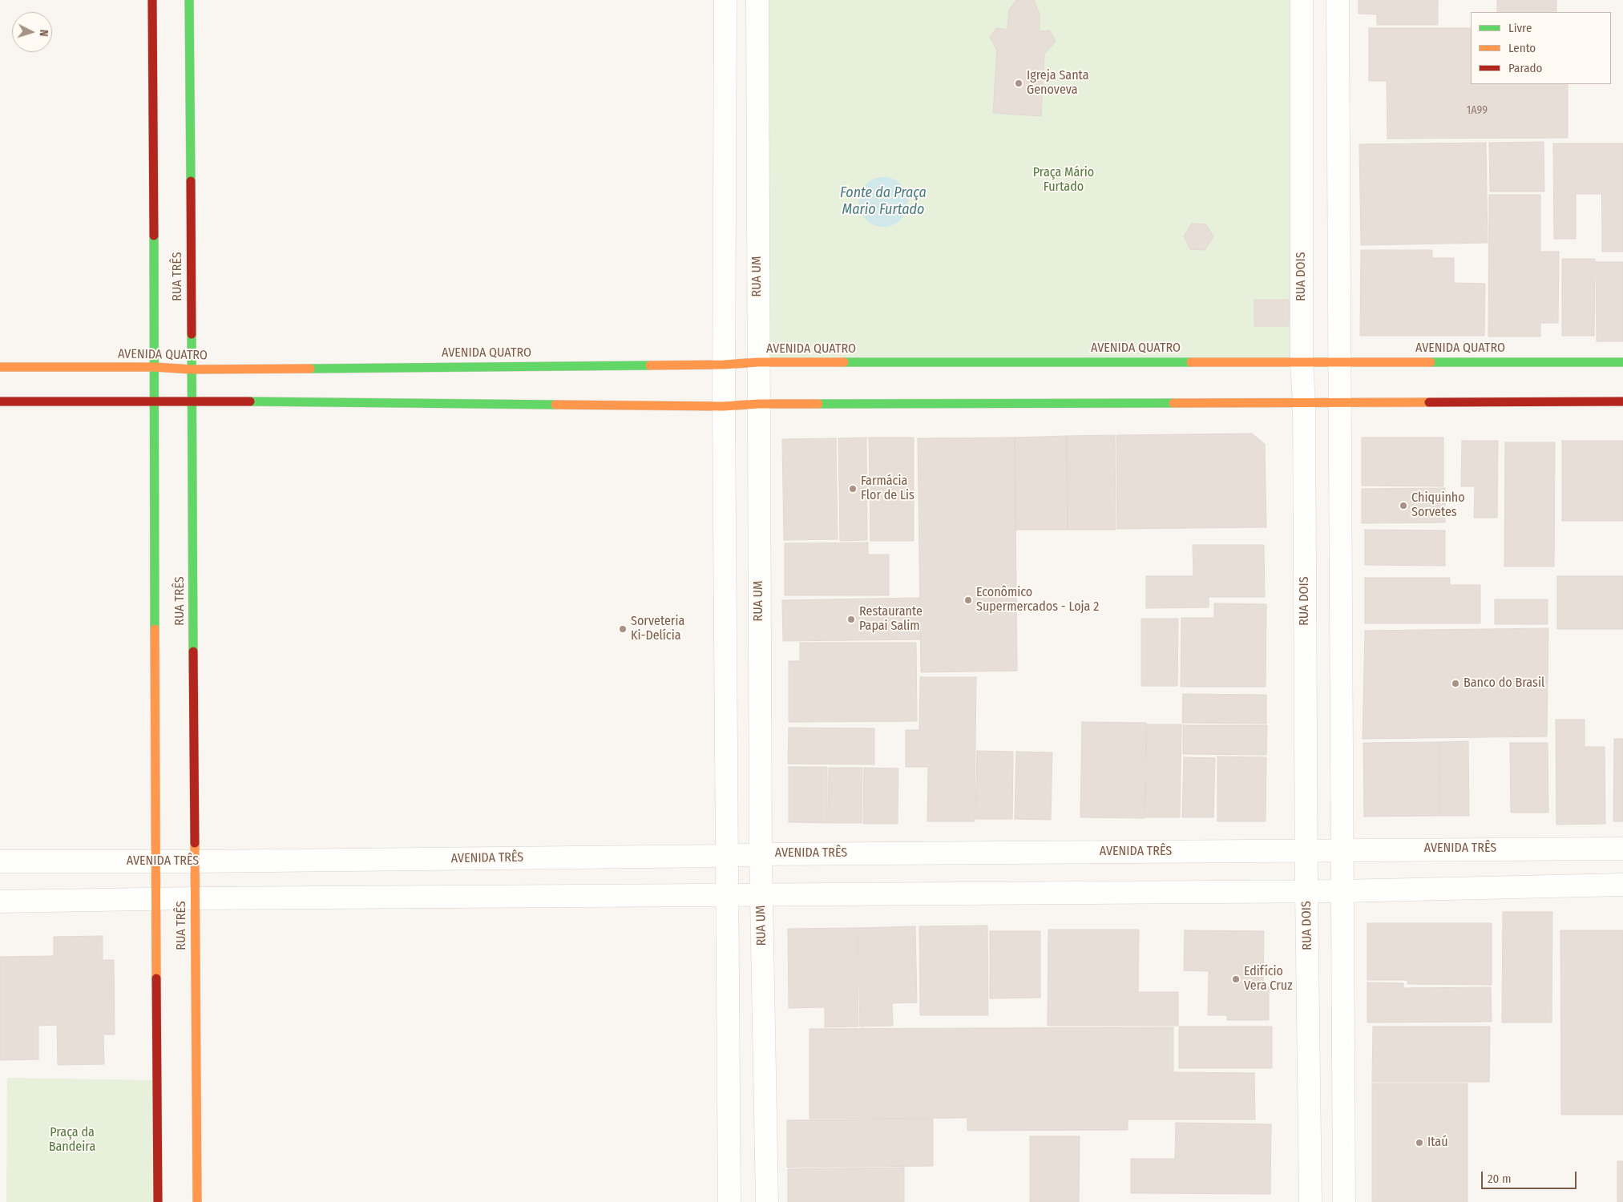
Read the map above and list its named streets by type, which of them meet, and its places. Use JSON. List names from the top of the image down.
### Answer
{
  "streets": {
    "street": [
      "RUA TRÊS",
      "RUA UM",
      "RUA DOIS",
      "AVENIDA QUATRO",
      "AVENIDA TRÊS"
    ]
  },
  "crossings": [
    ["RUA TRÊS", "AVENIDA QUATRO"],
    ["RUA TRÊS", "AVENIDA TRÊS"],
    ["RUA UM", "AVENIDA QUATRO"],
    ["RUA UM", "AVENIDA TRÊS"],
    ["RUA DOIS", "AVENIDA QUATRO"],
    ["RUA DOIS", "AVENIDA TRÊS"]
  ],
  "water": ["Fonte da Praça Mario Furtado"],
  "parks": ["Praça Mário Furtado", "Praça da Bandeira"],
  "places": [
    "Igreja Santa Genoveva",
    "Farmácia Flor de Lis",
    "Chiquinho Sorvetes",
    "Econômico Supermercados - Loja 2",
    "Restaurante Papai Salim",
    "Sorveteria Ki-Delícia",
    "Banco do Brasil",
    "Edifício Vera Cruz",
    "Itaú"
  ],
  "house_numbers": ["1A99"],
  "legend": ["Livre", "Lento", "Parado"],
  "scale_bar": "20 m",
  "north": "right"
}
